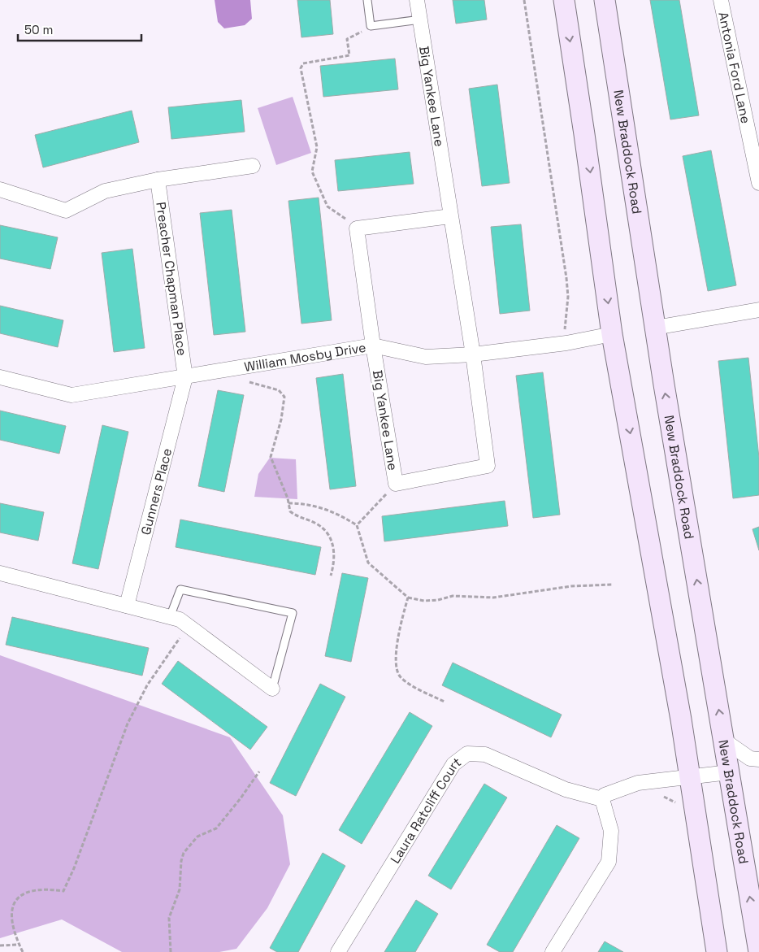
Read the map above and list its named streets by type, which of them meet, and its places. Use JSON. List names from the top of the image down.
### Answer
{
  "streets": {
    "main road": ["New Braddock Road"],
    "street": [
      "Antonia Ford Lane",
      "Big Yankee Lane",
      "Preacher Chapman Place",
      "William Mosby Drive",
      "Gunners Place",
      "Laura Ratcliff Court"
    ]
  },
  "crossings": [
    ["Big Yankee Lane", "William Mosby Drive"],
    ["Preacher Chapman Place", "William Mosby Drive"],
    ["Preacher Chapman Place", "Gunners Place"],
    ["William Mosby Drive", "Gunners Place"]
  ],
  "scale_bar": "50 m"
}
